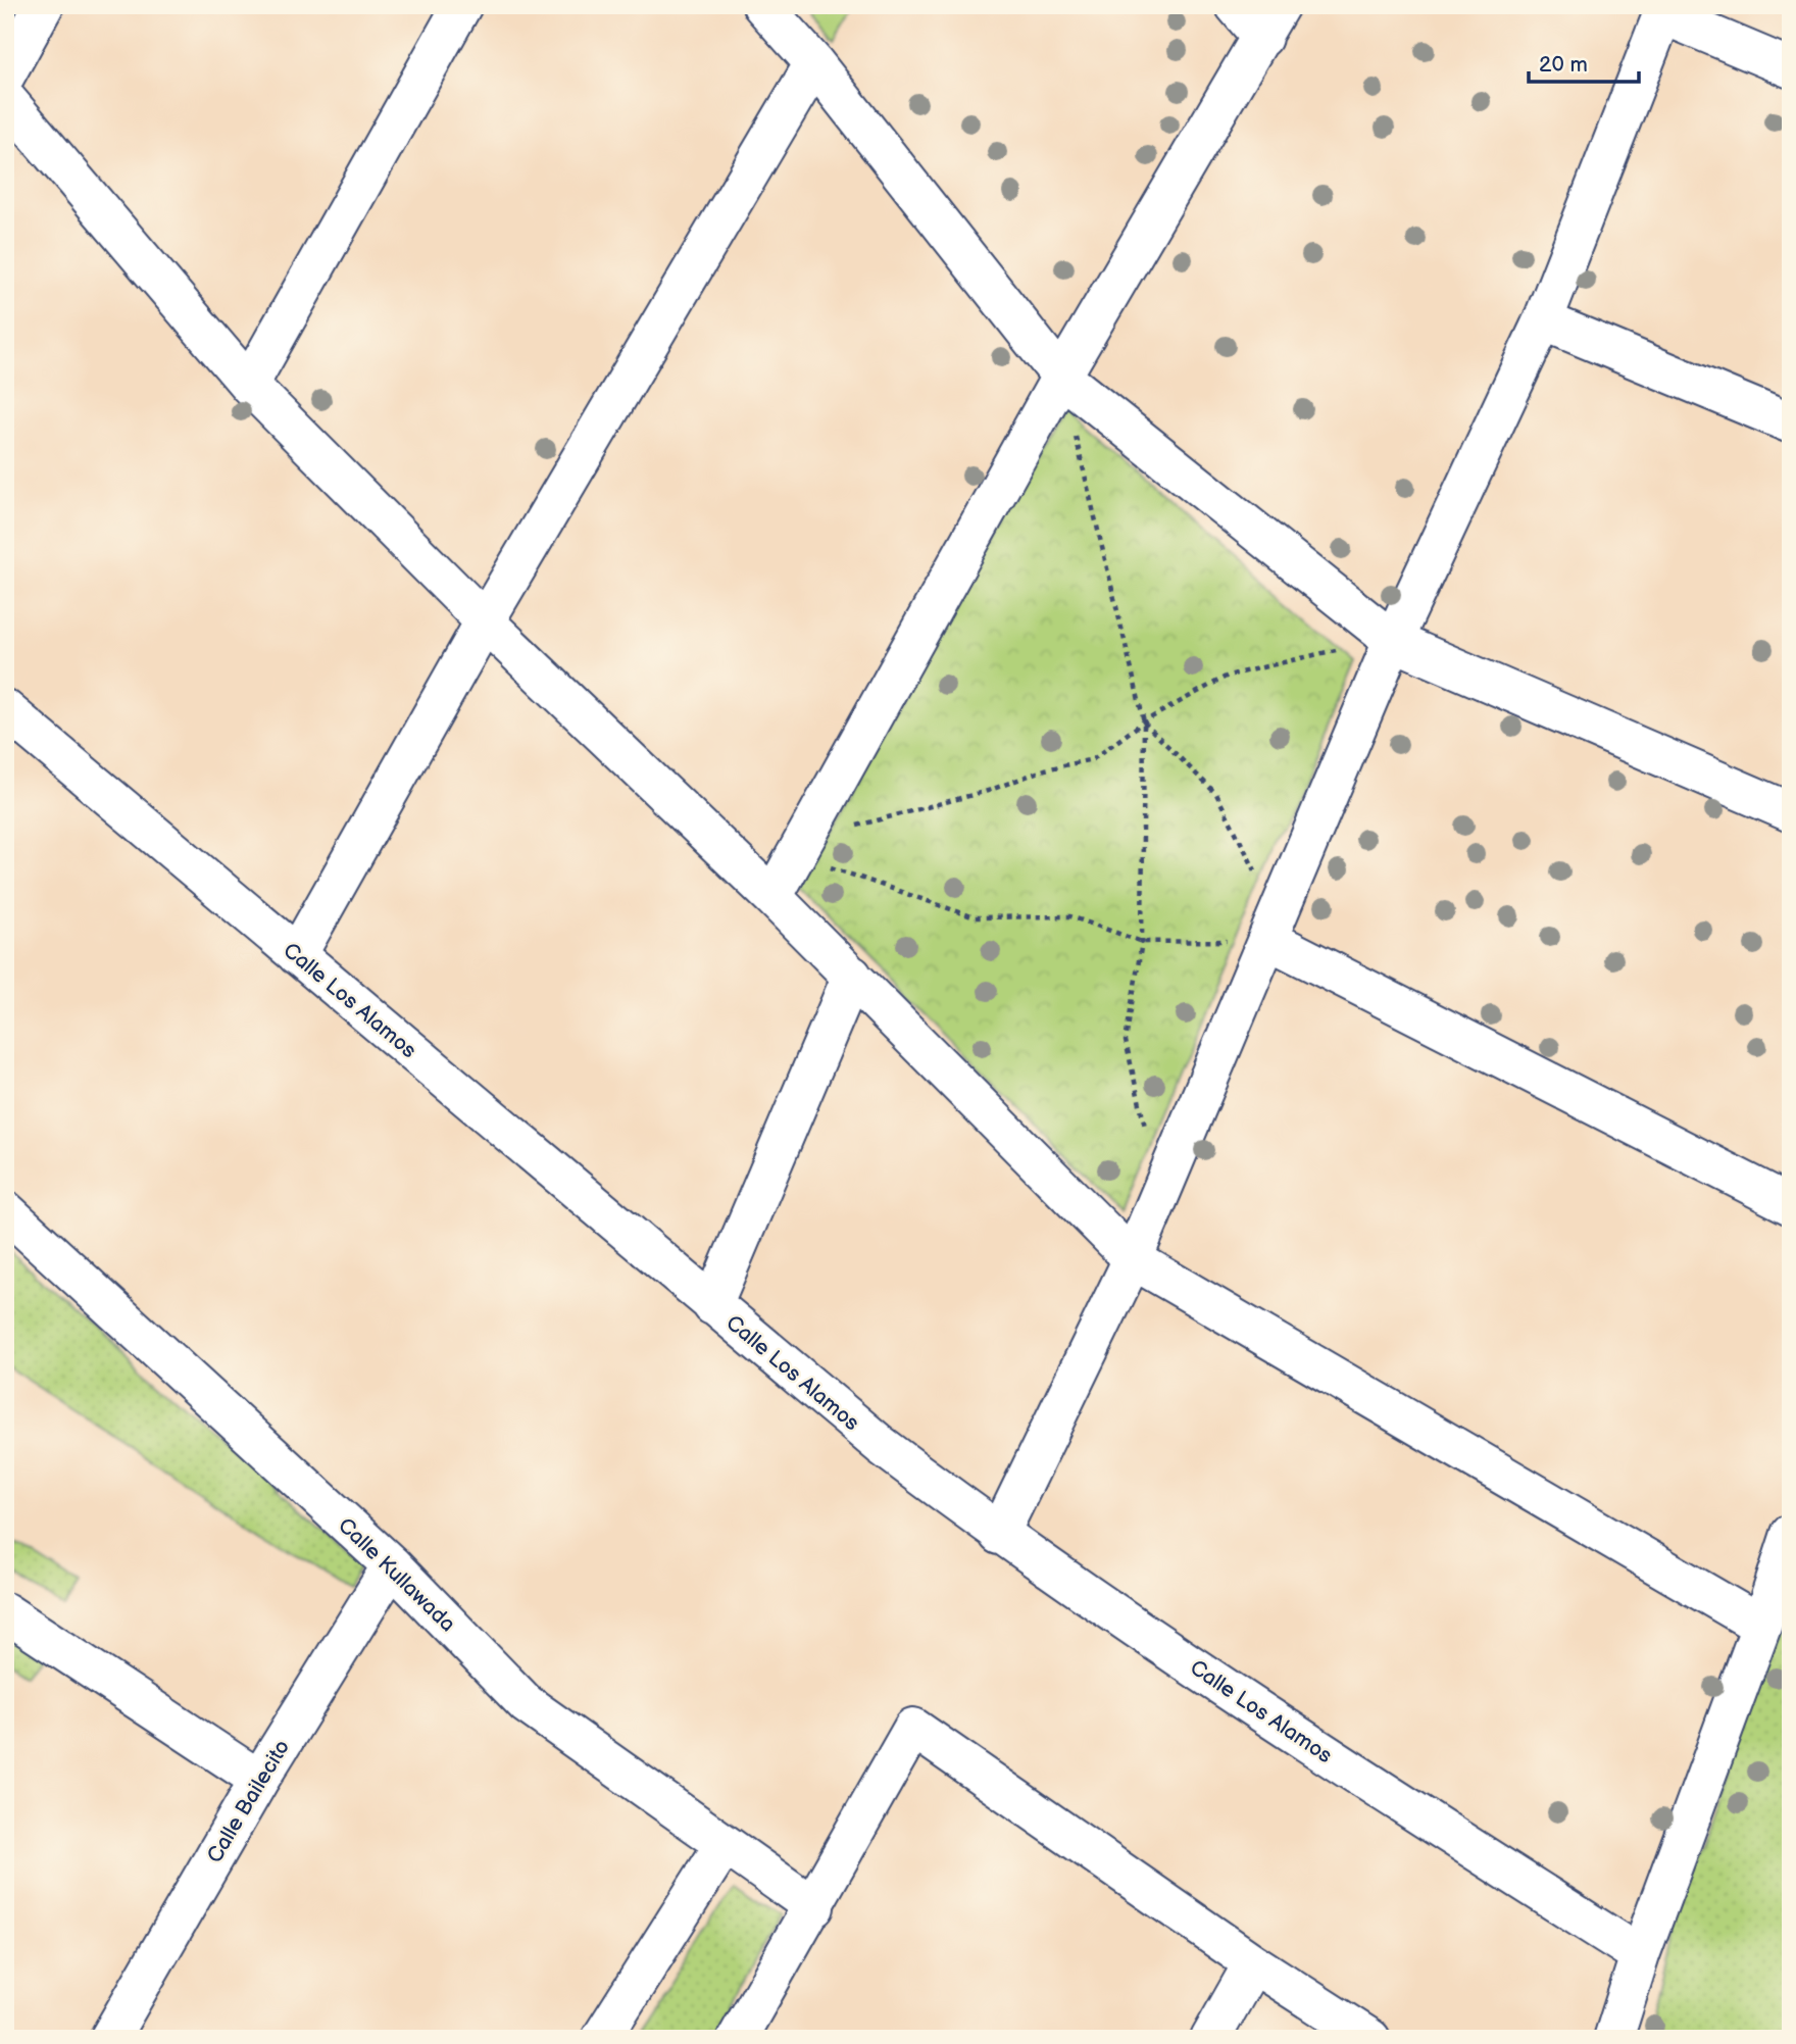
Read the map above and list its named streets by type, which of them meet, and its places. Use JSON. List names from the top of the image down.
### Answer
{
  "streets": {
    "street": ["Calle Los Alamos", "Calle Kullawada", "Calle Bailecito"]
  },
  "crossings": [
    ["Calle Kullawada", "Calle Bailecito"]
  ],
  "scale_bar": "20 m"
}
